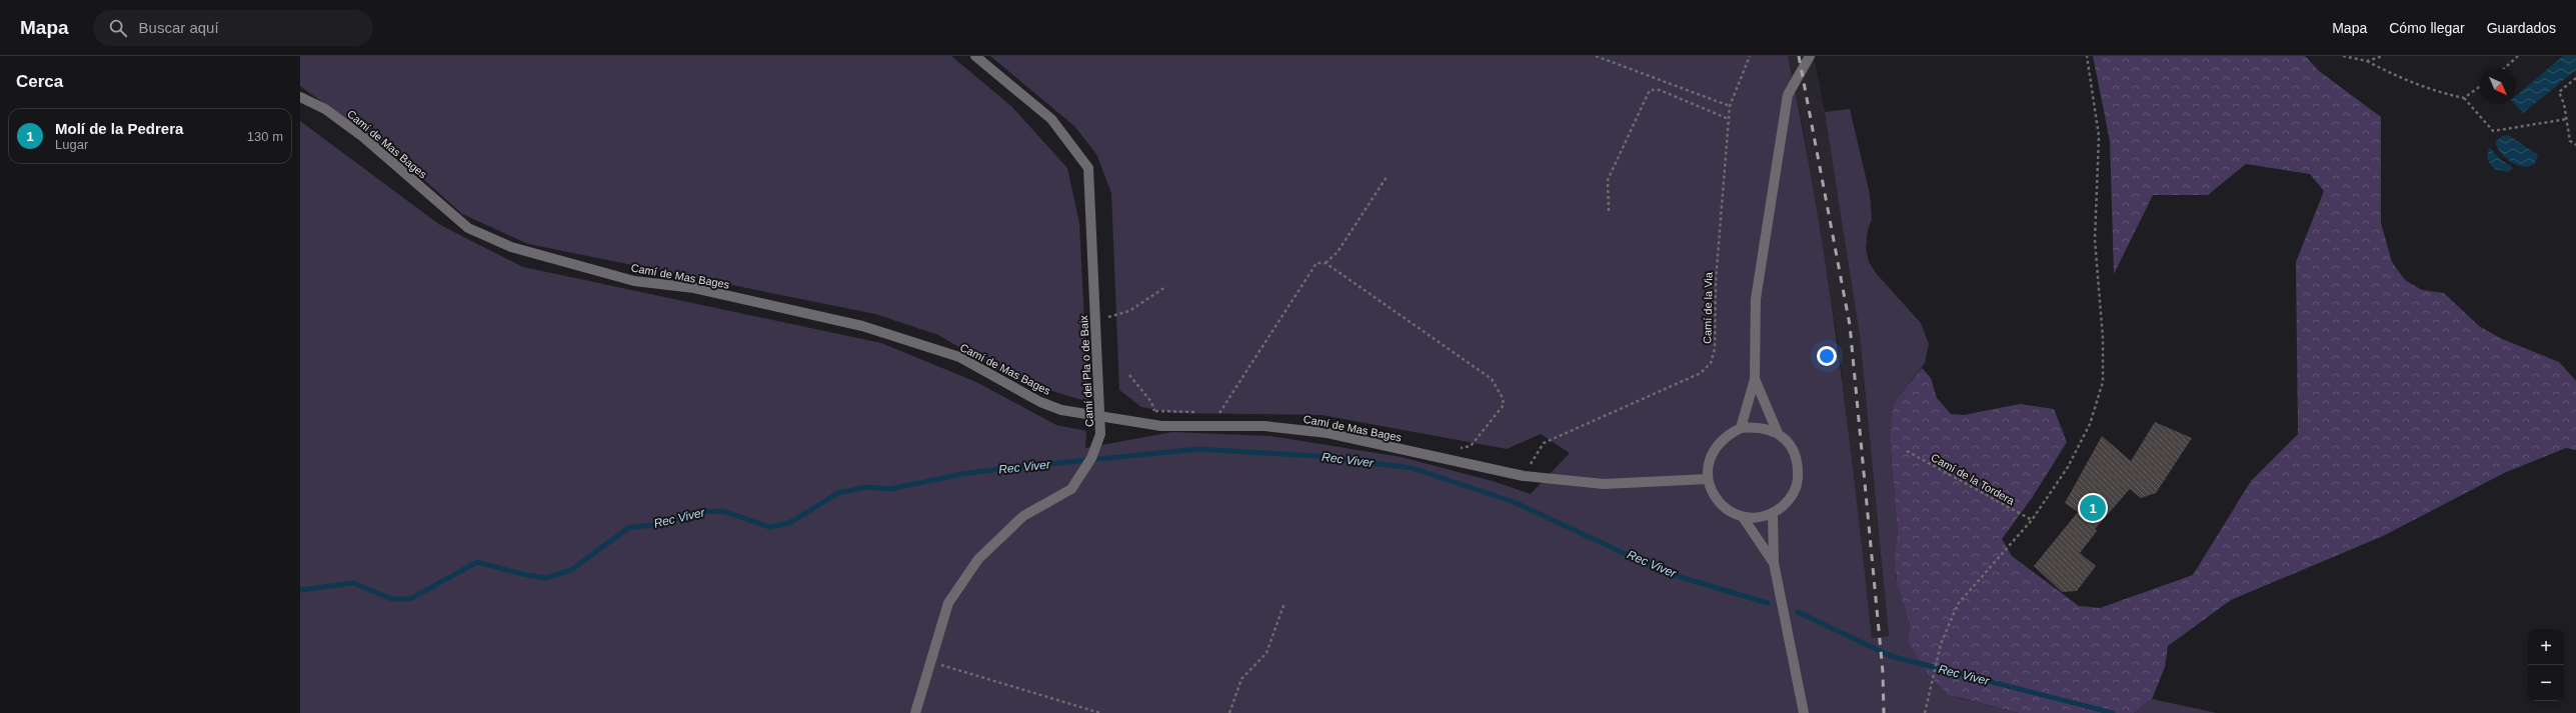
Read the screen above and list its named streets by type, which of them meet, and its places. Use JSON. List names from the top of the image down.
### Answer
{
  "streets": {
    "street": ["Camí de Mas Bages", "Camí del Pla o de Baix"],
    "path": ["Camí de la Via", "Camí de la Tordera"]
  },
  "crossings": [
    ["Camí de Mas Bages", "Camí de la Via"],
    ["Camí de Mas Bages", "Camí del Pla o de Baix"]
  ],
  "water": ["Rec Viver"],
  "north": "bottom right",
  "page": {
    "header": "Mapa",
    "search": "Buscar aquí",
    "nav": ["Mapa", "Cómo llegar", "Guardados"],
    "heading": "Cerca",
    "list": [
      {
        "mark": "1",
        "name": "Molí de la Pedrera",
        "note": "Lugar",
        "value": "130 m"
      }
    ],
    "pins": "1",
    "map_buttons": ["+", "−"]
  }
}
